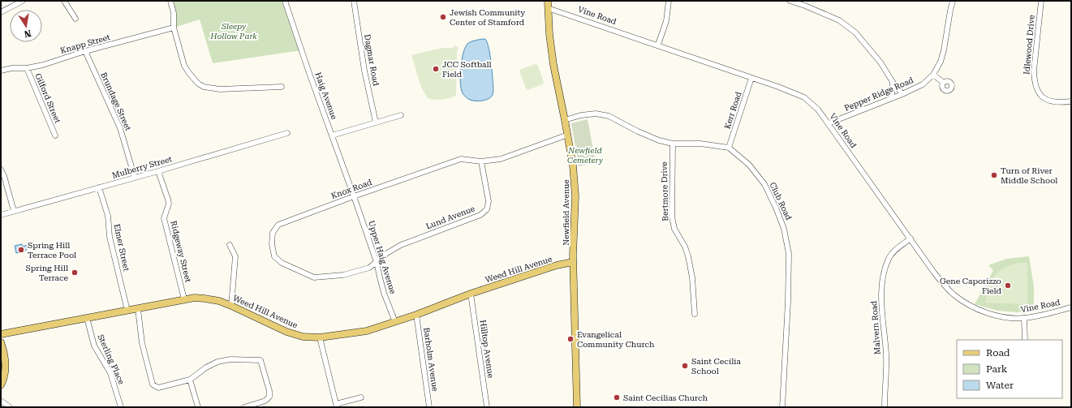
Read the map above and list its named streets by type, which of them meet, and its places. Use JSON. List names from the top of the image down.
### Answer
{
  "streets": {
    "main road": ["Newfield Avenue", "Weed Hill Avenue"],
    "street": [
      "Vine Road",
      "Knapp Street",
      "Idlewood Drive",
      "Dagmar Road",
      "Pepper Ridge Road",
      "Haig Avenue",
      "Gilford Street",
      "Brundage Street",
      "Kerr Road",
      "Mulberry Street",
      "Knox Road",
      "Bertmore Drive",
      "Club Road",
      "Lund Avenue",
      "Elmer Street",
      "Ridgeway Street",
      "Upper Haig Avenue",
      "Malvern Road",
      "Hilltop Avenue",
      "Sterling Place",
      "Barholm Avenue"
    ]
  },
  "crossings": [
    ["Vine Road", "Pepper Ridge Road"],
    ["Vine Road", "Kerr Road"],
    ["Vine Road", "Newfield Avenue"],
    ["Vine Road", "Malvern Road"],
    ["Knapp Street", "Gilford Street"],
    ["Knapp Street", "Brundage Street"],
    ["Haig Avenue", "Knox Road"],
    ["Haig Avenue", "Upper Haig Avenue"],
    ["Brundage Street", "Mulberry Street"],
    ["Kerr Road", "Club Road"],
    ["Mulberry Street", "Elmer Street"],
    ["Mulberry Street", "Ridgeway Street"],
    ["Knox Road", "Newfield Avenue"],
    ["Knox Road", "Lund Avenue"],
    ["Knox Road", "Upper Haig Avenue"],
    ["Newfield Avenue", "Weed Hill Avenue"],
    ["Lund Avenue", "Upper Haig Avenue"],
    ["Elmer Street", "Weed Hill Avenue"],
    ["Ridgeway Street", "Weed Hill Avenue"],
    ["Upper Haig Avenue", "Weed Hill Avenue"],
    ["Weed Hill Avenue", "Hilltop Avenue"],
    ["Weed Hill Avenue", "Sterling Place"],
    ["Weed Hill Avenue", "Barholm Avenue"]
  ],
  "parks": ["Sleepy Hollow Park", "Newfield Cemetery"],
  "places": [
    "Jewish Community Center of Stamford",
    "JCC Softball Field",
    "Turn of River Middle School",
    "Spring Hill Terrace Pool",
    "Spring Hill Terrace",
    "Gene Caporizzo Field",
    "Evangelical Community Church",
    "Saint Cecilia School",
    "Saint Cecilias Church"
  ],
  "legend": ["Road", "Park", "Water"],
  "north": "bottom"
}
